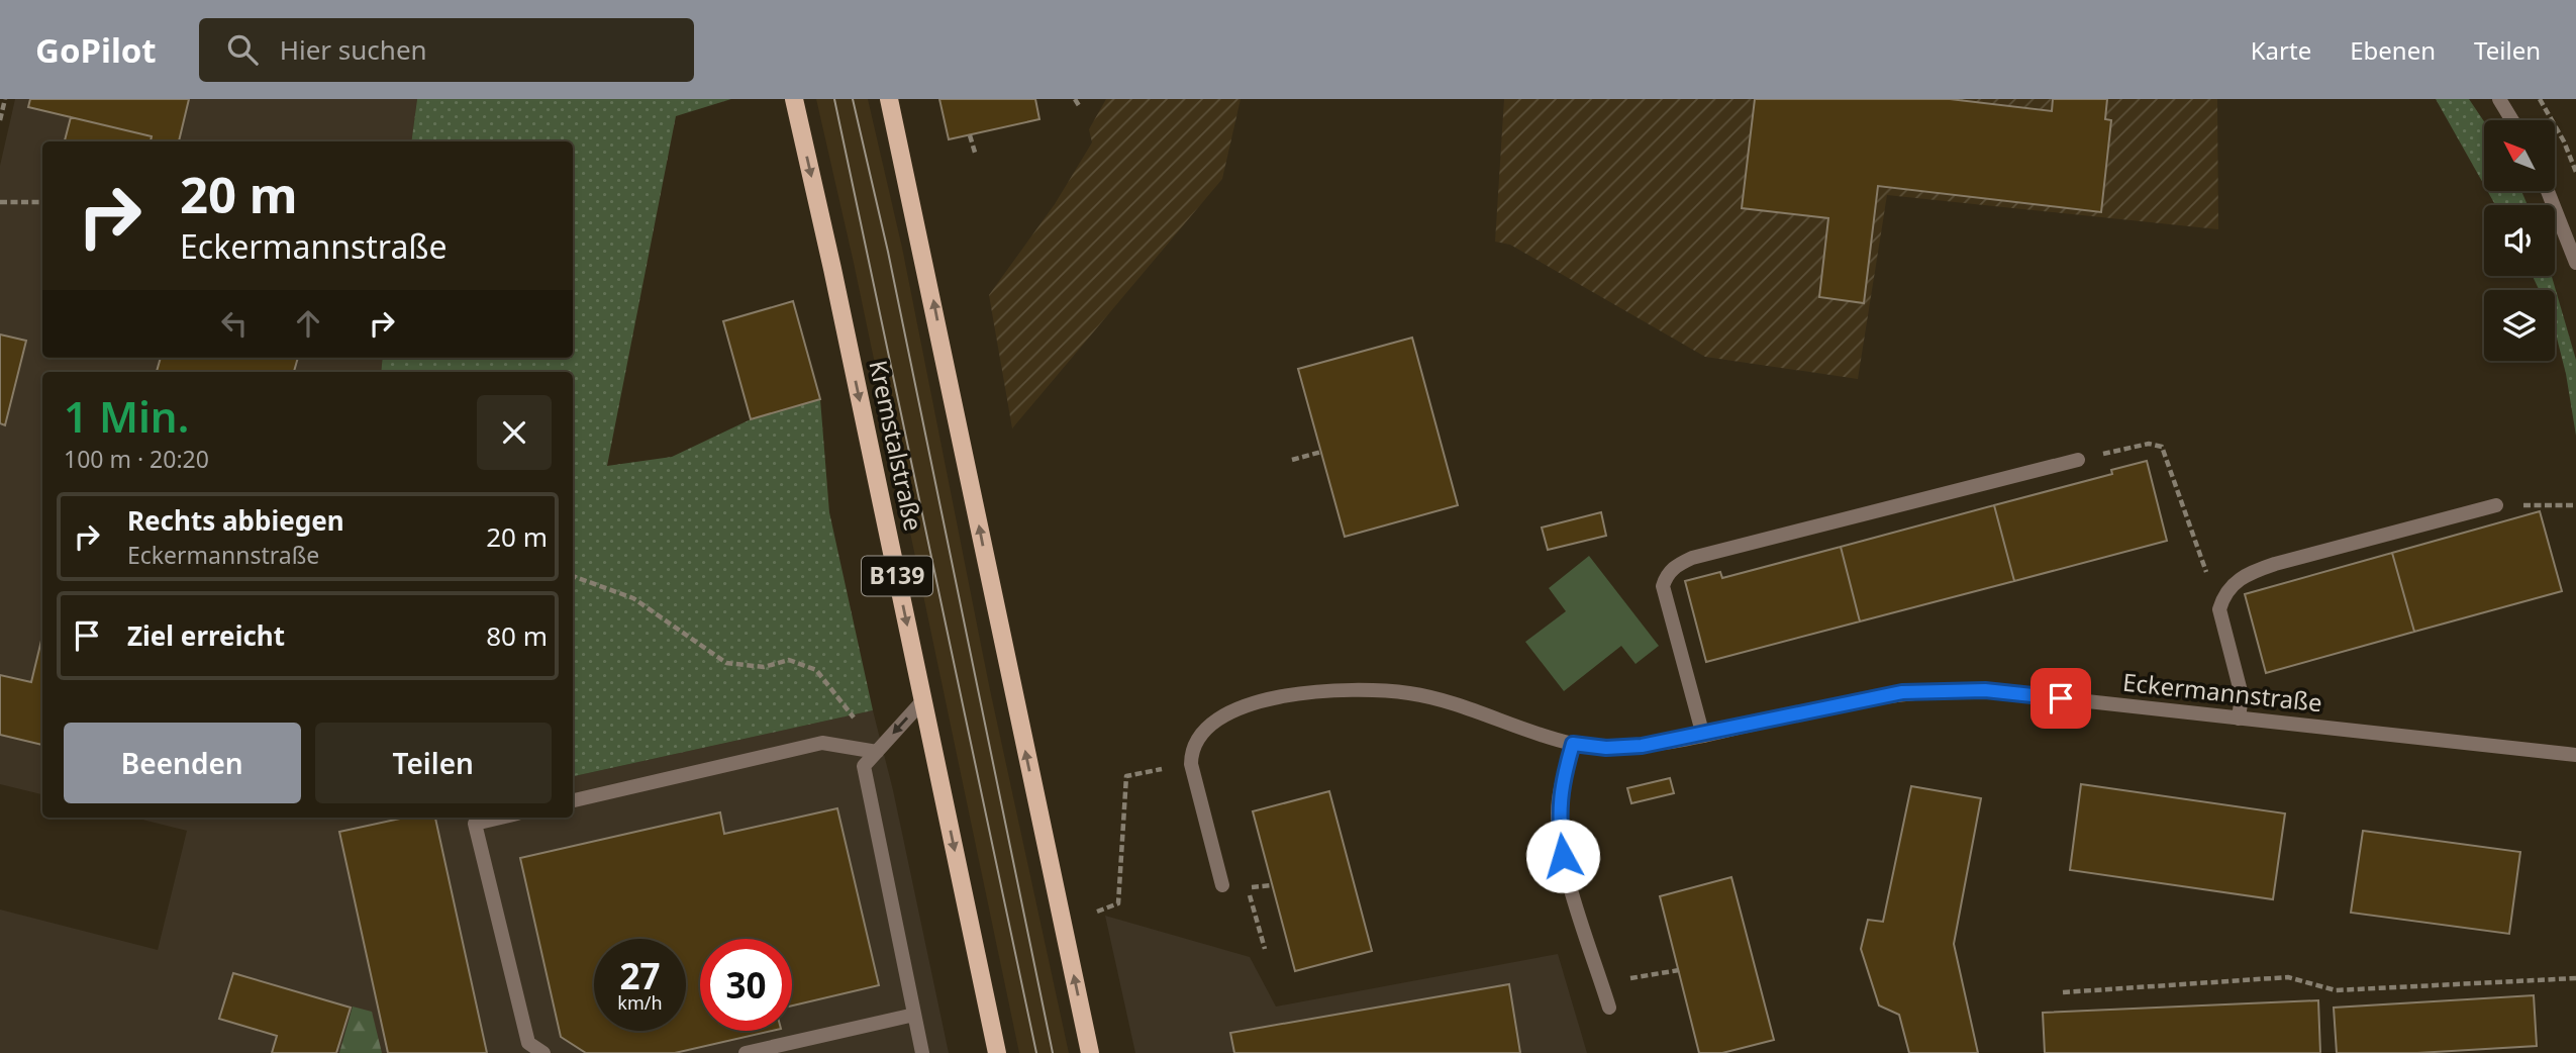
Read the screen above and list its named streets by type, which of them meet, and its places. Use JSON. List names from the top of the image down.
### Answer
{
  "streets": {
    "main road": ["Kremstalstraße", "B139"],
    "street": ["Eckermannstraße"]
  },
  "north": "top left",
  "page": {
    "header": "GoPilot",
    "search": "Hier suchen",
    "nav": ["Karte", "Ebenen", "Teilen"],
    "turn": ["20 m", "Eckermannstraße"],
    "heading": ["1 Min.", "100 m · 20:20"],
    "list": [
      {
        "name": "Rechts abbiegen",
        "note": "Eckermannstraße",
        "value": "20 m"
      },
      {
        "name": "Ziel erreicht",
        "value": "80 m"
      }
    ],
    "buttons": ["Beenden", "Teilen"],
    "speed": "27 km/h",
    "limit": "30"
  }
}
